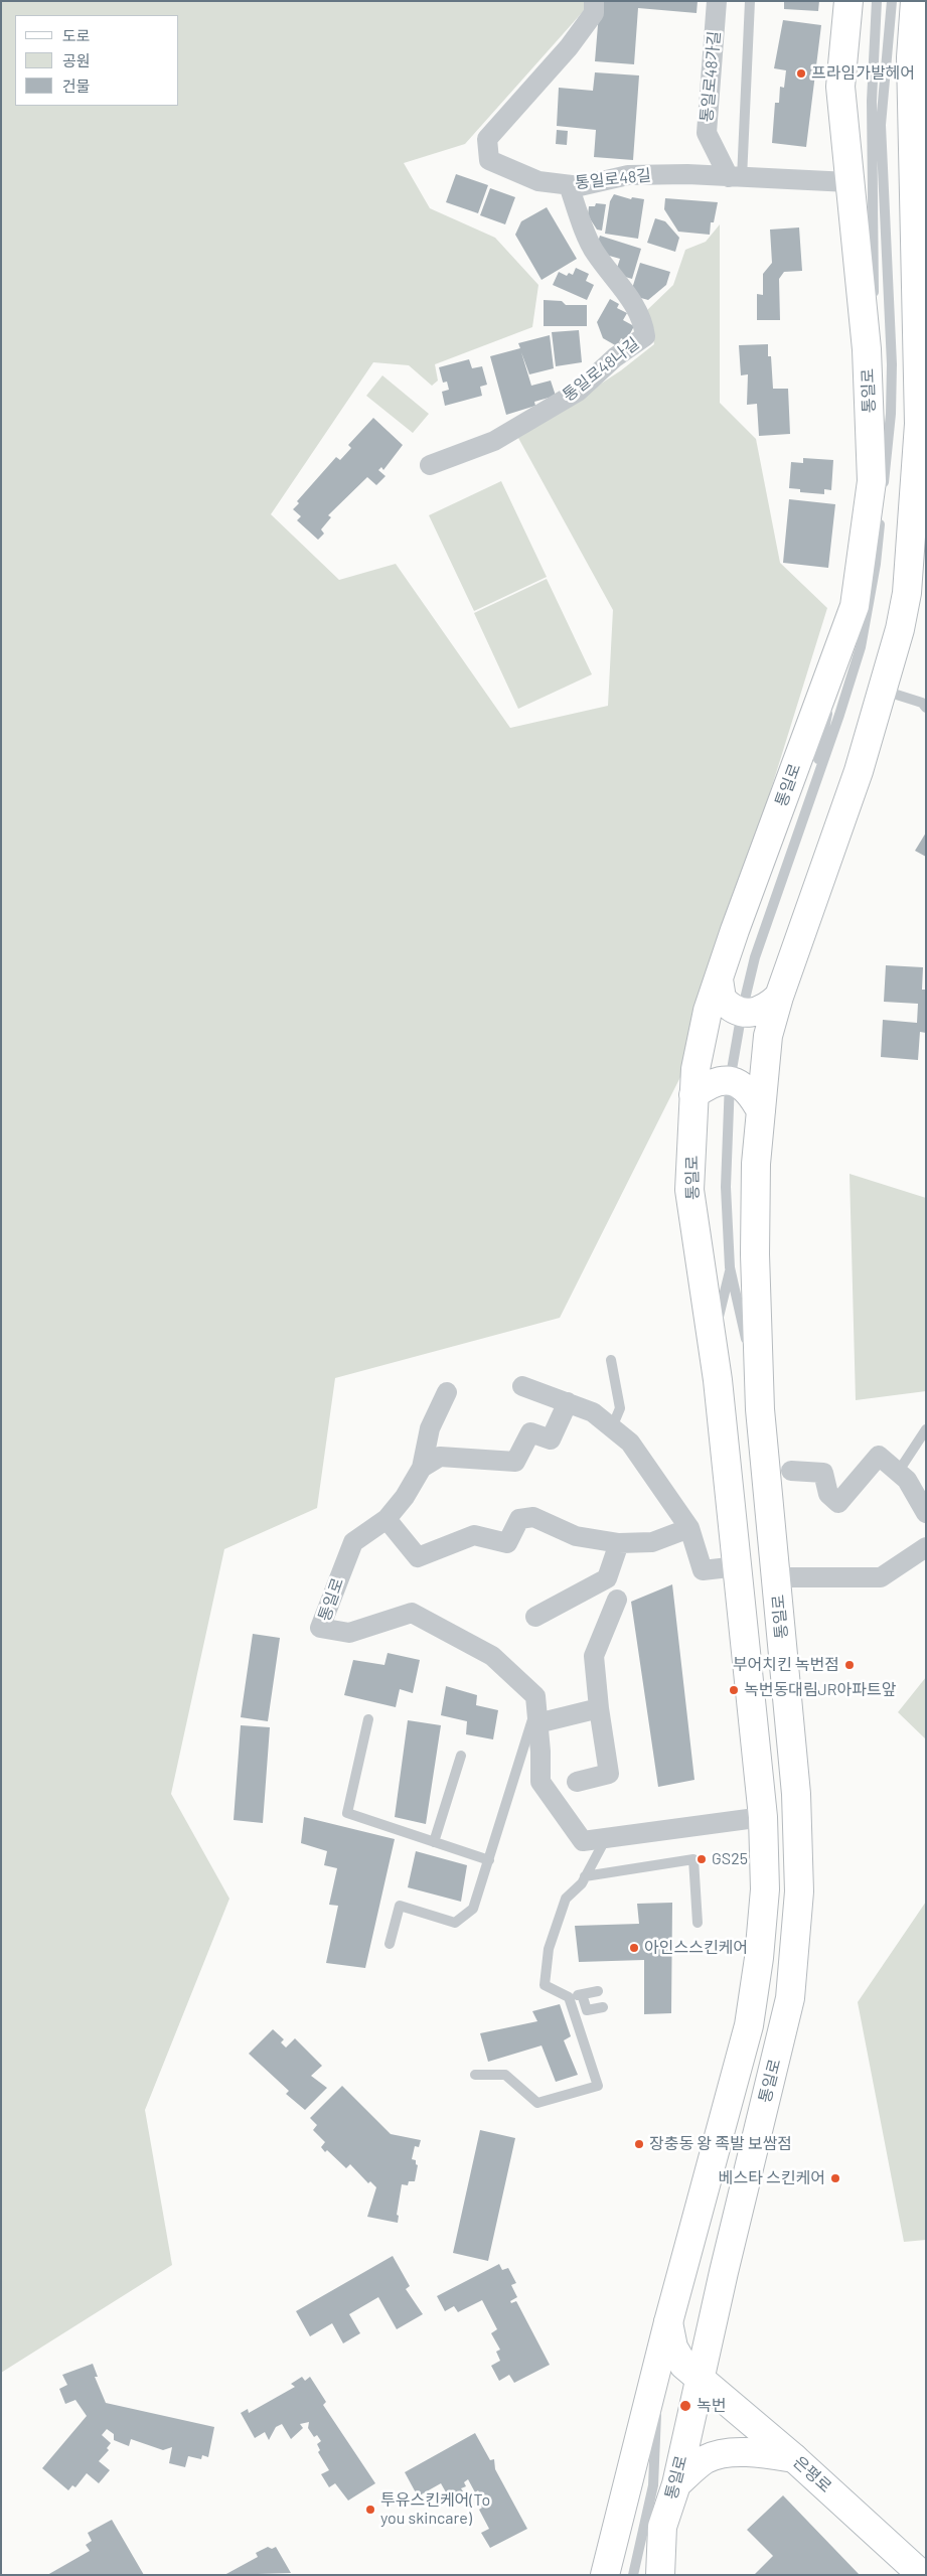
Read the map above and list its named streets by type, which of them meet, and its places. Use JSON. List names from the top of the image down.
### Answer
{
  "streets": {
    "main road": ["통일로", "은평로"],
    "street": ["통일로48가길", "통일로48길", "통일로48나길"]
  },
  "crossings": [
    ["통일로48가길", "통일로48길"],
    ["통일로48길", "통일로48나길"],
    ["통일로48길", "통일로"],
    ["통일로", "은평로"]
  ],
  "places": [
    "프라임가발헤어",
    "부어치킨 녹번점",
    "녹번동대림JR아파트앞",
    "GS25",
    "아인스스킨케어",
    "장충동 왕 족발 보쌈점",
    "베스타 스킨케어",
    "녹번",
    "투유스킨케어(To you skincare)"
  ],
  "legend": ["도로", "공원", "건물"]
}
